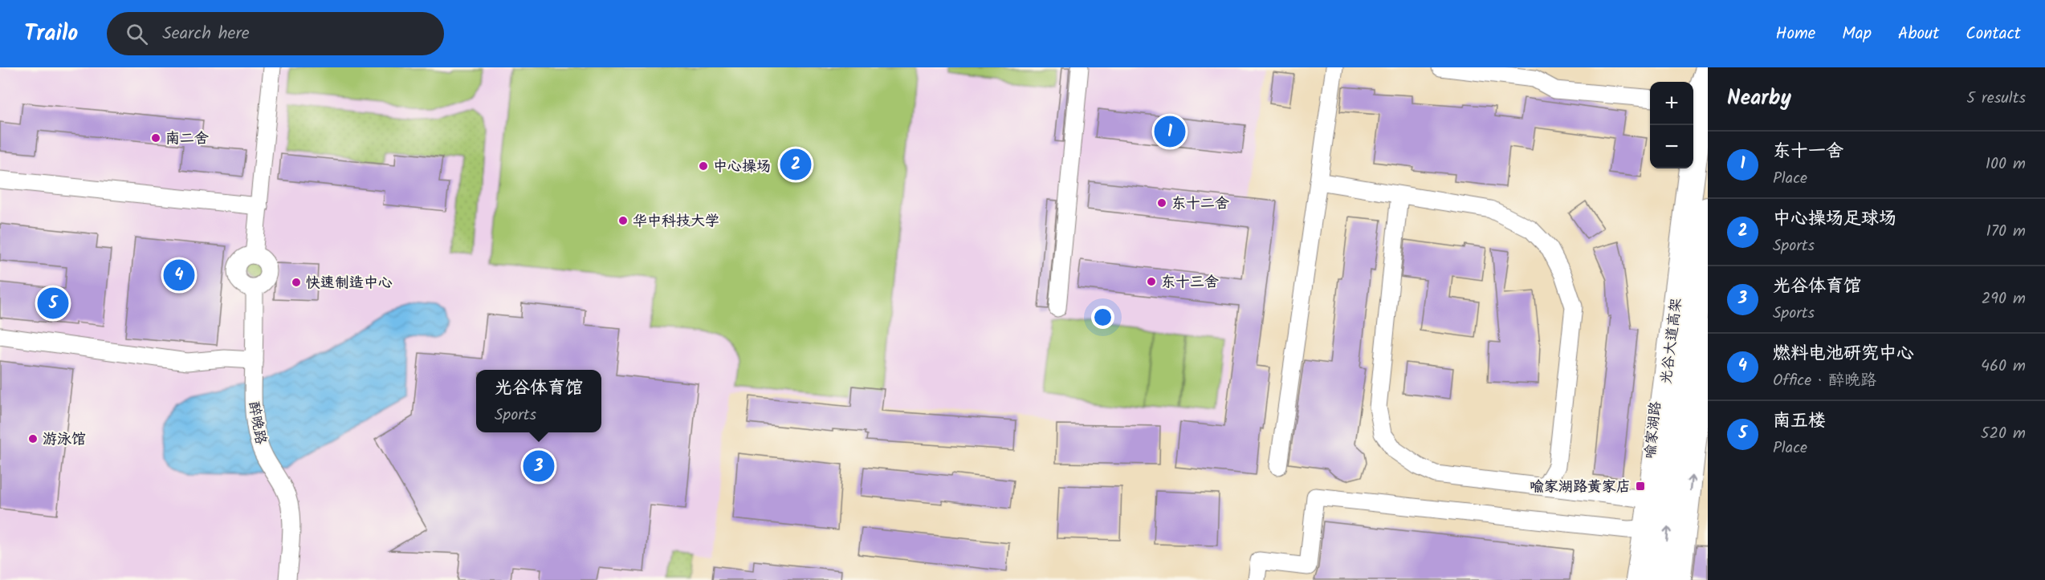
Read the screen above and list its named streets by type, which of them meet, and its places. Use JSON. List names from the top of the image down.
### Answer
{
  "streets": {
    "highway": ["光谷大道高架"],
    "main road": ["喻家湖路"],
    "street": ["醉晚路"]
  },
  "crossings": [
    ["光谷大道高架", "喻家湖路"]
  ],
  "places": {
    "other": [
      "南二舍",
      "中心操场",
      "东十二舍",
      "华中科技大学",
      "东十三舍",
      "快速制造中心",
      "游泳馆"
    ],
    "transit": ["喻家湖路黄家店"]
  },
  "page": {
    "header": "Trailo",
    "search": "Search here",
    "nav": [
      "Home",
      "Map",
      "About",
      "Contact"
    ],
    "heading": ["Nearby", "5 results"],
    "map_buttons": ["+", "−"],
    "pins": [
      "1",
      "2",
      "4",
      "5",
      "3"
    ],
    "list": [
      {
        "mark": "1",
        "name": "东十一舍",
        "note": "Place",
        "value": "100 m"
      },
      {
        "mark": "2",
        "name": "中心操场足球场",
        "note": "Sports",
        "value": "170 m"
      },
      {
        "mark": "3",
        "name": "光谷体育馆",
        "note": "Sports",
        "value": "290 m"
      },
      {
        "mark": "4",
        "name": "燃料电池研究中心",
        "note": "Office · 醉晚路",
        "value": "460 m"
      },
      {
        "mark": "5",
        "name": "南五楼",
        "note": "Place",
        "value": "520 m"
      }
    ],
    "popup": ["光谷体育馆", "Sports"]
  }
}
